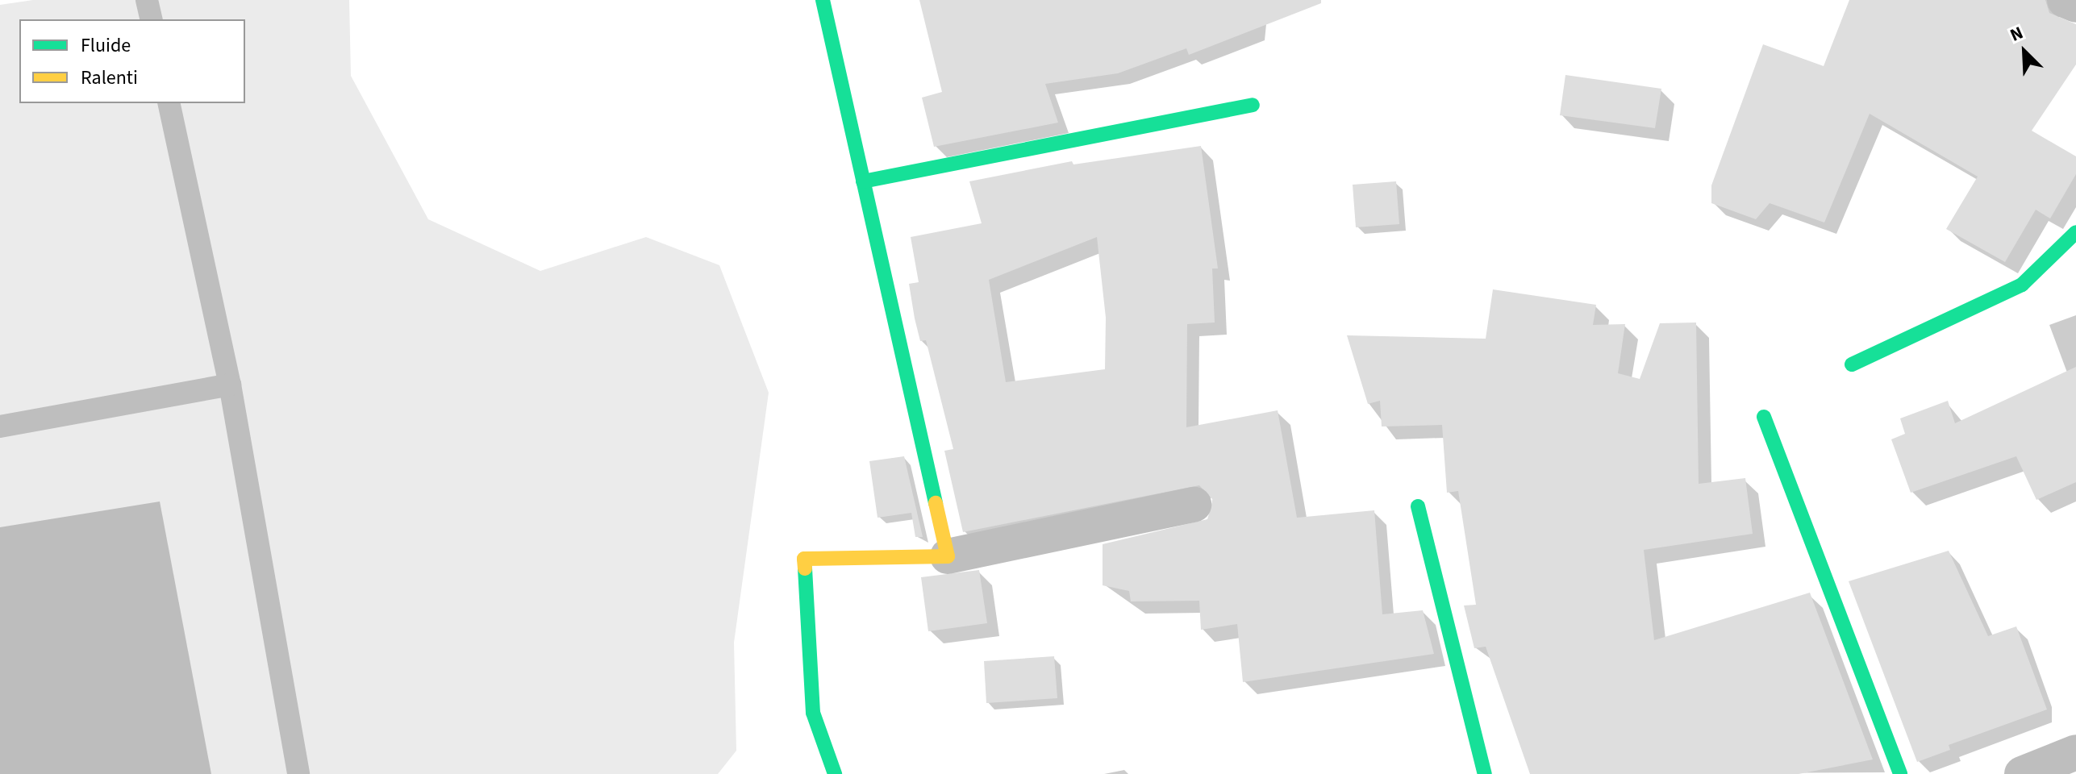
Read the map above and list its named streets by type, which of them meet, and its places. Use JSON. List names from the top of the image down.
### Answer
{
  "legend": ["Fluide", "Ralenti"],
  "north": "top left"
}
